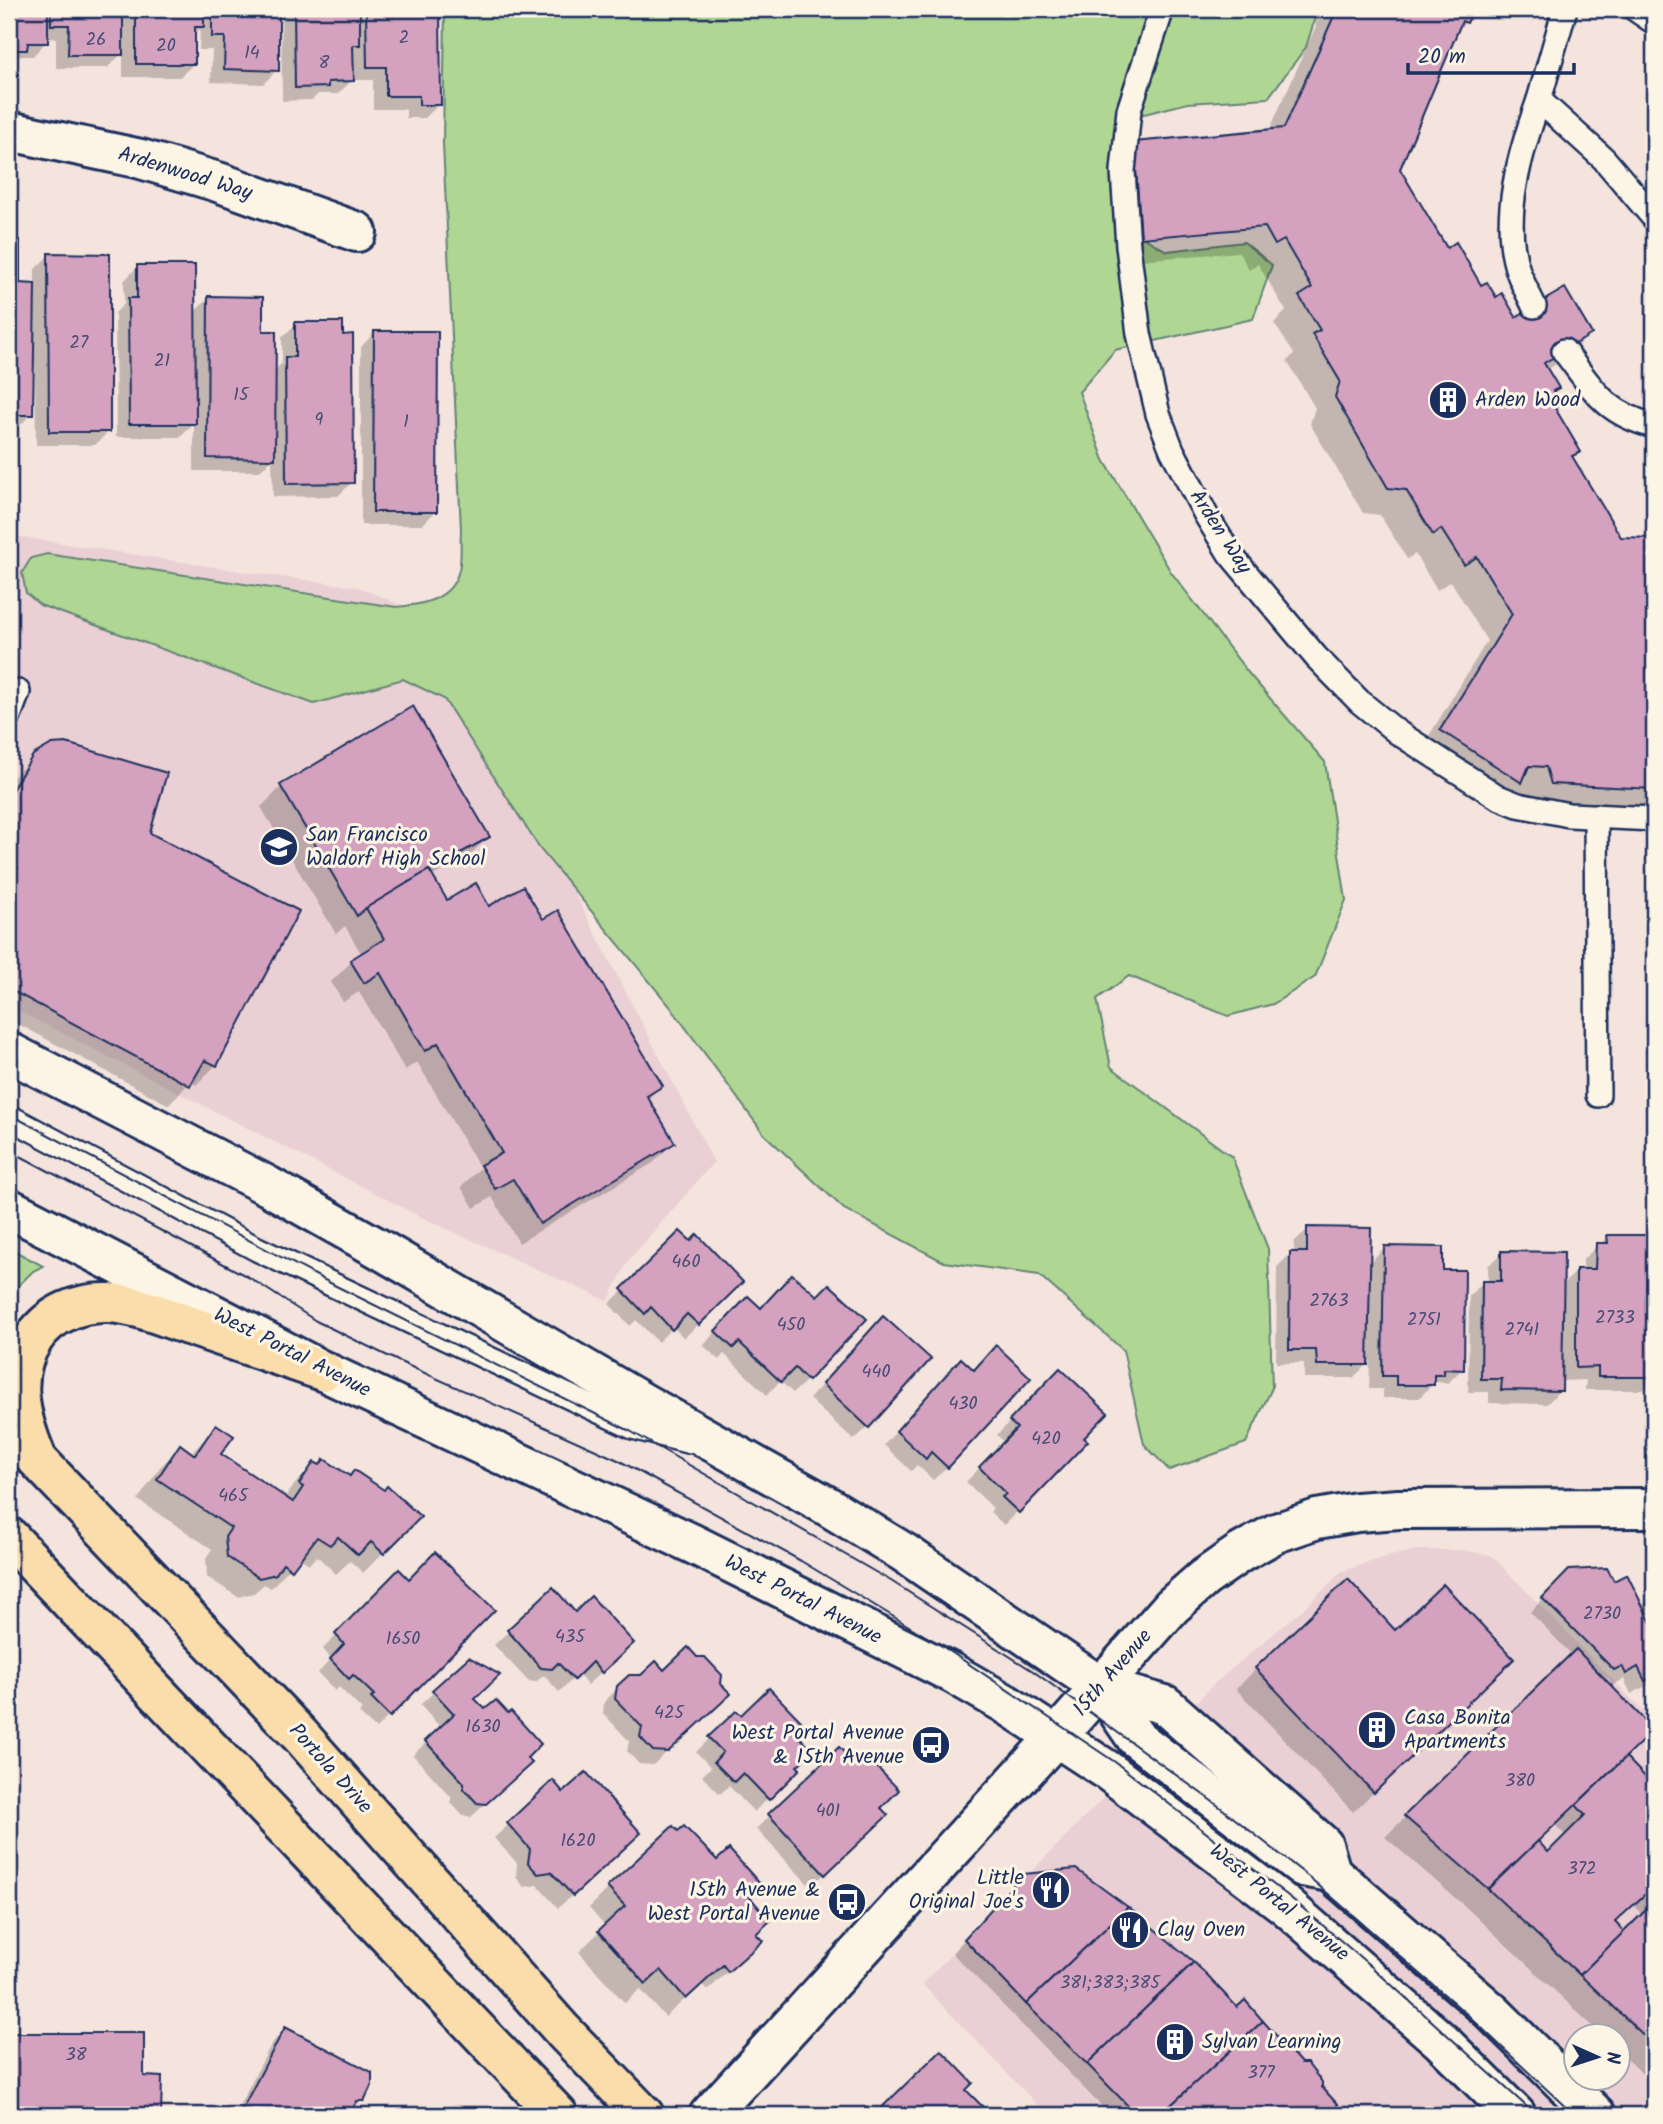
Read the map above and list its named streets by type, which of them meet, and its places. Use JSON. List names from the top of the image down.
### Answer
{
  "streets": {
    "main road": ["Portola Drive"],
    "street": ["Ardenwood Way", "West Portal Avenue", "15th Avenue"],
    "lane": ["Arden Way"]
  },
  "crossings": [
    ["West Portal Avenue", "15th Avenue"]
  ],
  "places": {
    "building": ["Arden Wood", "Casa Bonita Apartments", "Sylvan Learning"],
    "school or university": ["San Francisco Waldorf High School"],
    "bus stop": ["West Portal Avenue & 15th Avenue", "15th Avenue & West Portal Avenue"],
    "restaurant": ["Little Original Joe's", "Clay Oven"]
  },
  "house_numbers": [
    "2",
    "26",
    "20",
    "14",
    "8",
    "27",
    "21",
    "15",
    "9",
    "1",
    "460",
    "2763",
    "2733",
    "2751",
    "450",
    "2741",
    "440",
    "430",
    "420",
    "465",
    "2730",
    "435",
    "1650",
    "425",
    "1630",
    "380",
    "401",
    "1620",
    "372",
    "381;383;385",
    "38",
    "377"
  ],
  "scale_bar": "20 m",
  "north": "right"
}
